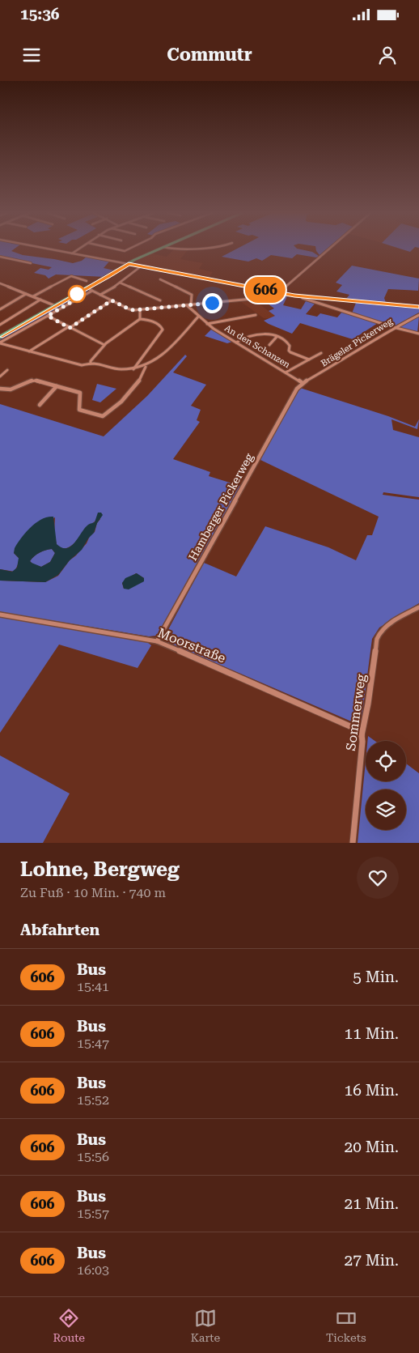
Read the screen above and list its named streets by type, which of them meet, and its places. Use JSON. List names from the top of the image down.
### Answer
{
  "streets": {
    "street": [
      "Brägeler Pickerweg",
      "An den Schanzen",
      "Hamberger Pickerweg",
      "Moorstraße",
      "Sommerweg"
    ]
  },
  "crossings": [
    ["Brägeler Pickerweg", "An den Schanzen"],
    ["Brägeler Pickerweg", "Hamberger Pickerweg"],
    ["An den Schanzen", "Hamberger Pickerweg"],
    ["Hamberger Pickerweg", "Moorstraße"],
    ["Moorstraße", "Sommerweg"]
  ],
  "lines": ["bus line 606"],
  "page": {
    "status": "15:36",
    "header": "Commutr",
    "on_map": "606",
    "heading": [
      ["Lohne, Bergweg", "Zu Fuß · 10 Min. · 740 m"],
      "Abfahrten"
    ],
    "list": [
      {
        "mark": "606",
        "name": "Bus",
        "note": "15:41",
        "value": "5 Min."
      },
      {
        "mark": "606",
        "name": "Bus",
        "note": "15:47",
        "value": "11 Min."
      },
      {
        "mark": "606",
        "name": "Bus",
        "note": "15:52",
        "value": "16 Min."
      },
      {
        "mark": "606",
        "name": "Bus",
        "note": "15:56",
        "value": "20 Min."
      },
      {
        "mark": "606",
        "name": "Bus",
        "note": "15:57",
        "value": "21 Min."
      },
      {
        "mark": "606",
        "name": "Bus",
        "note": "16:03",
        "value": "27 Min."
      }
    ],
    "tabs": ["Route", "Karte", "Tickets"]
  }
}
